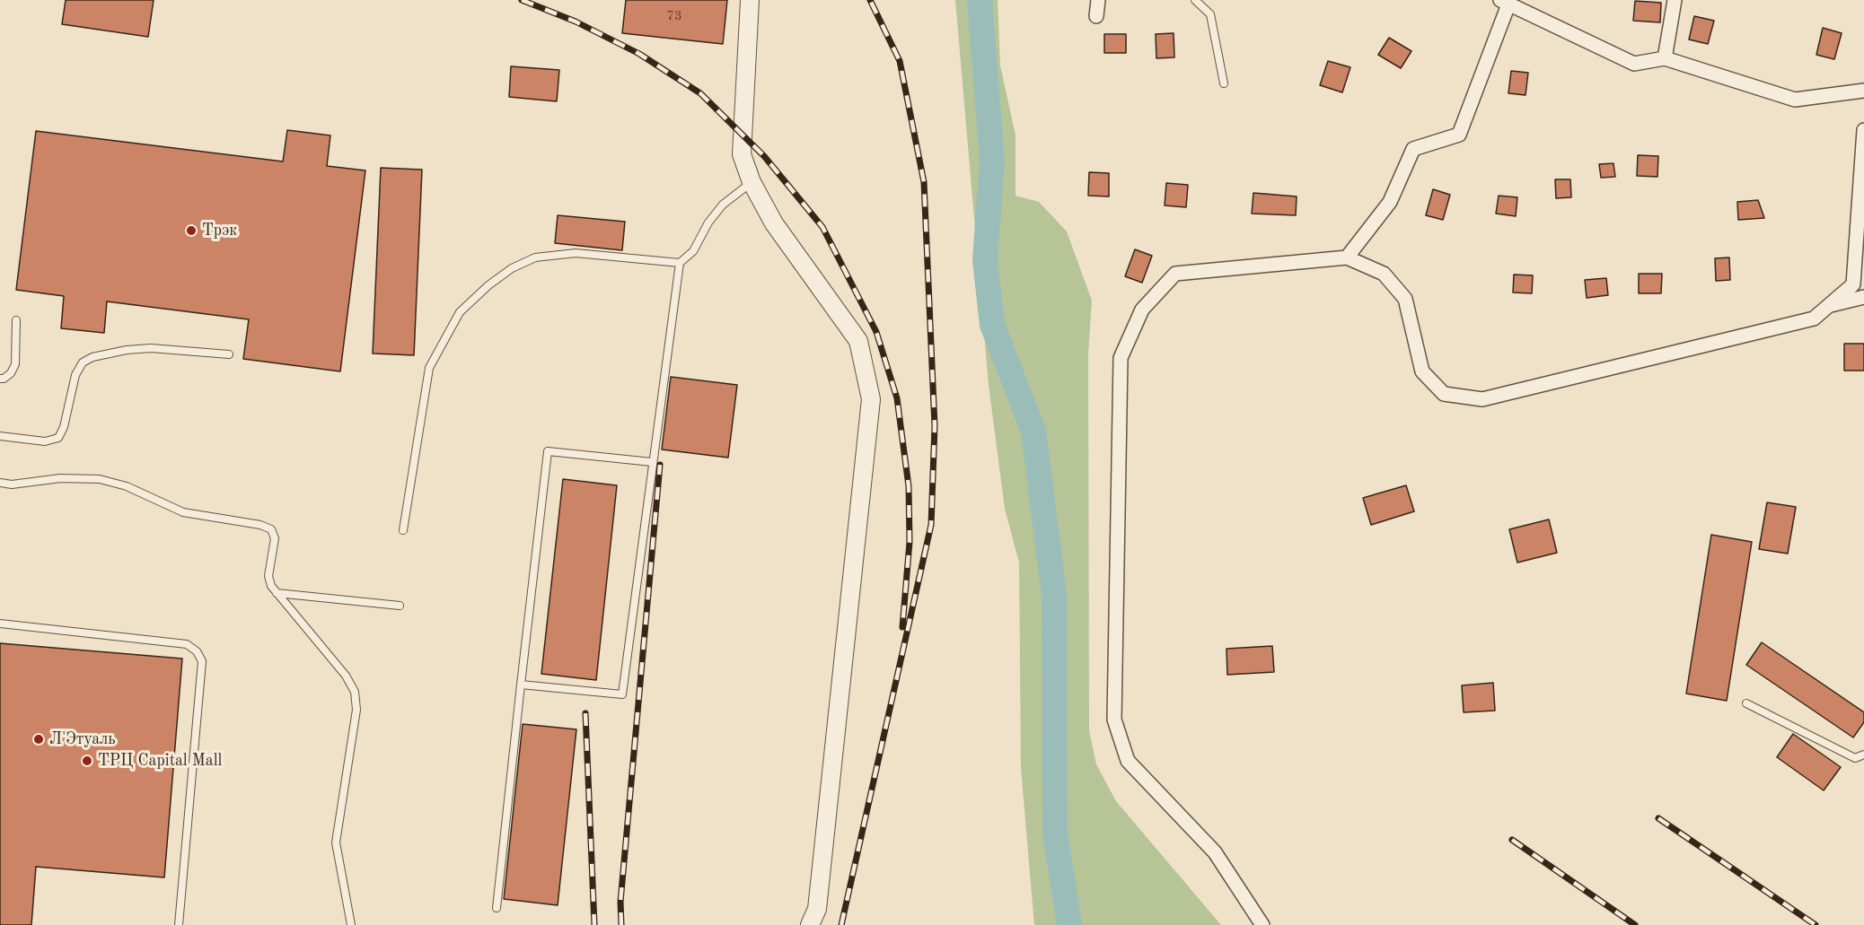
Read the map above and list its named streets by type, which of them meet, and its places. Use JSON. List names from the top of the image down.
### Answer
{
  "places": ["Трэк", "Л'Этуаль", "ТРЦ Capital Mall"],
  "house_numbers": ["73"]
}
